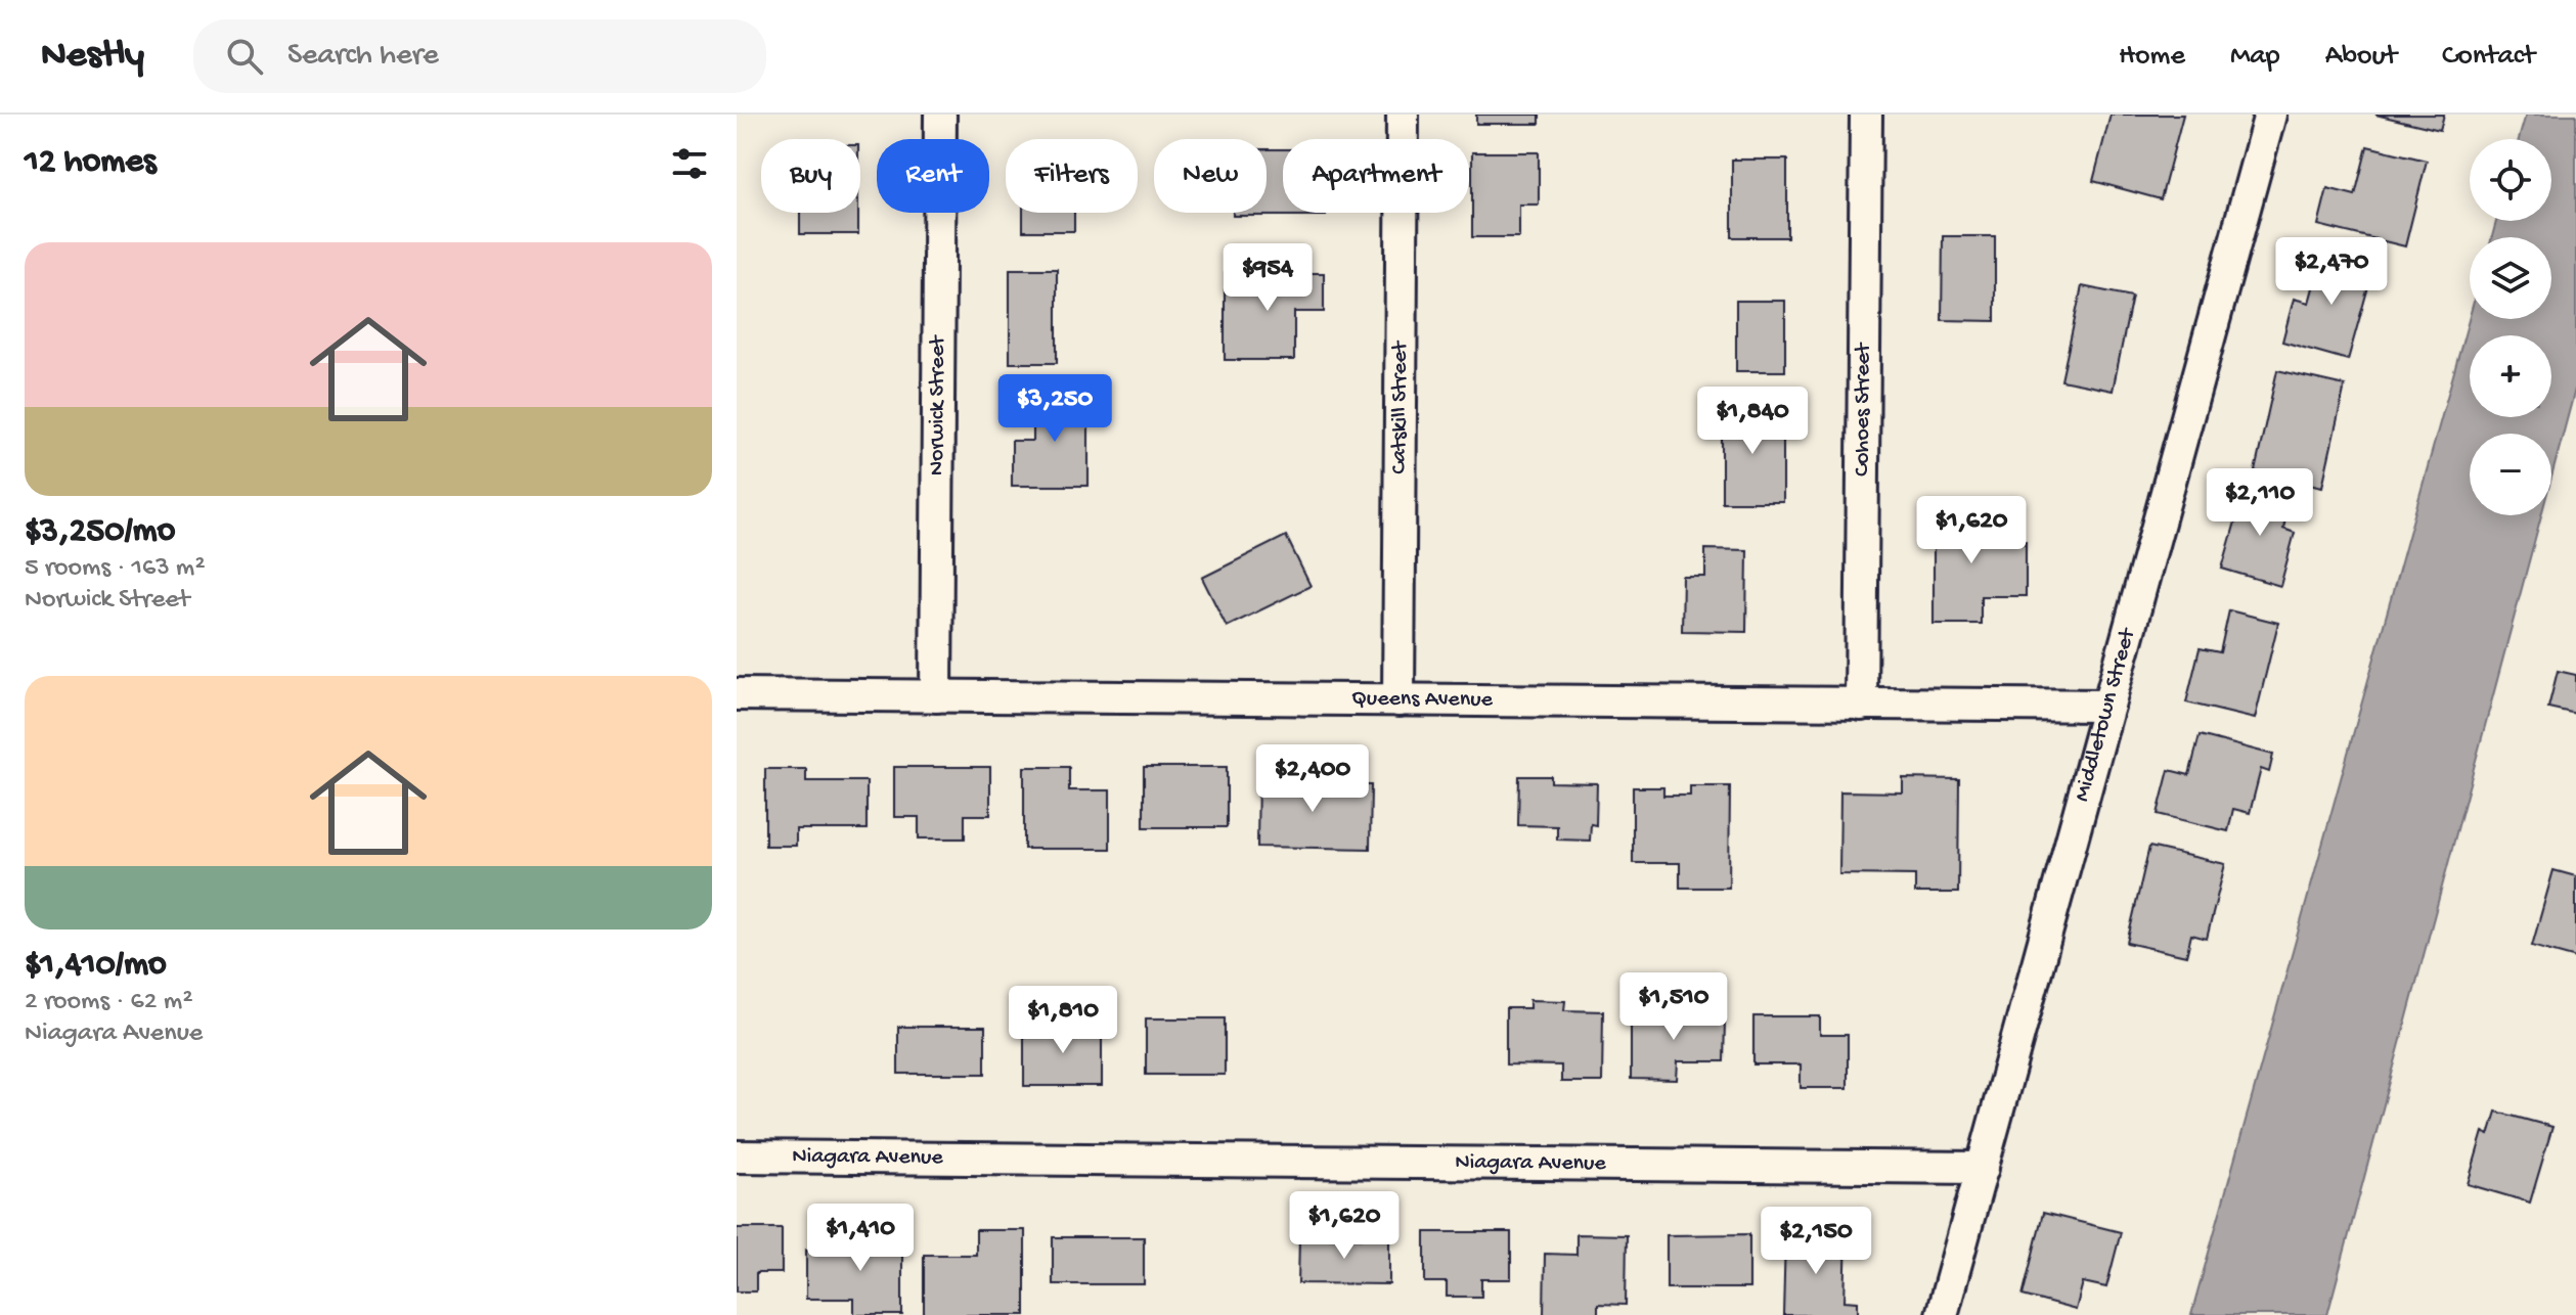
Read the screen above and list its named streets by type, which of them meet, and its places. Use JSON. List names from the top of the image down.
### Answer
{
  "streets": {
    "street": [
      "Norwick Street",
      "Catskill Street",
      "Cohoes Street",
      "Queens Avenue",
      "Middletown Street",
      "Niagara Avenue"
    ]
  },
  "crossings": [
    ["Norwick Street", "Queens Avenue"],
    ["Catskill Street", "Queens Avenue"],
    ["Cohoes Street", "Queens Avenue"],
    ["Queens Avenue", "Middletown Street"],
    ["Middletown Street", "Niagara Avenue"]
  ],
  "page": {
    "header": "Nestly",
    "search": "Search here",
    "nav": [
      "Home",
      "Map",
      "About",
      "Contact"
    ],
    "heading": "12 homes",
    "map_buttons": ["+", "−"],
    "chip": [
      "Buy",
      "Rent",
      "Filters",
      "New",
      "Apartment"
    ],
    "list": [
      {
        "name": "$3,250/mo",
        "note": "5 rooms · 163 m² · Norwick Street"
      },
      {
        "name": "$1,410/mo",
        "note": "2 rooms · 62 m² · Niagara Avenue"
      }
    ],
    "price": [
      "$2,470",
      "$954",
      "$3,250",
      "$1,840",
      "$2,110",
      "$1,620",
      "$2,400",
      "$1,510",
      "$1,810",
      "$1,620",
      "$1,410",
      "$2,150"
    ]
  }
}
